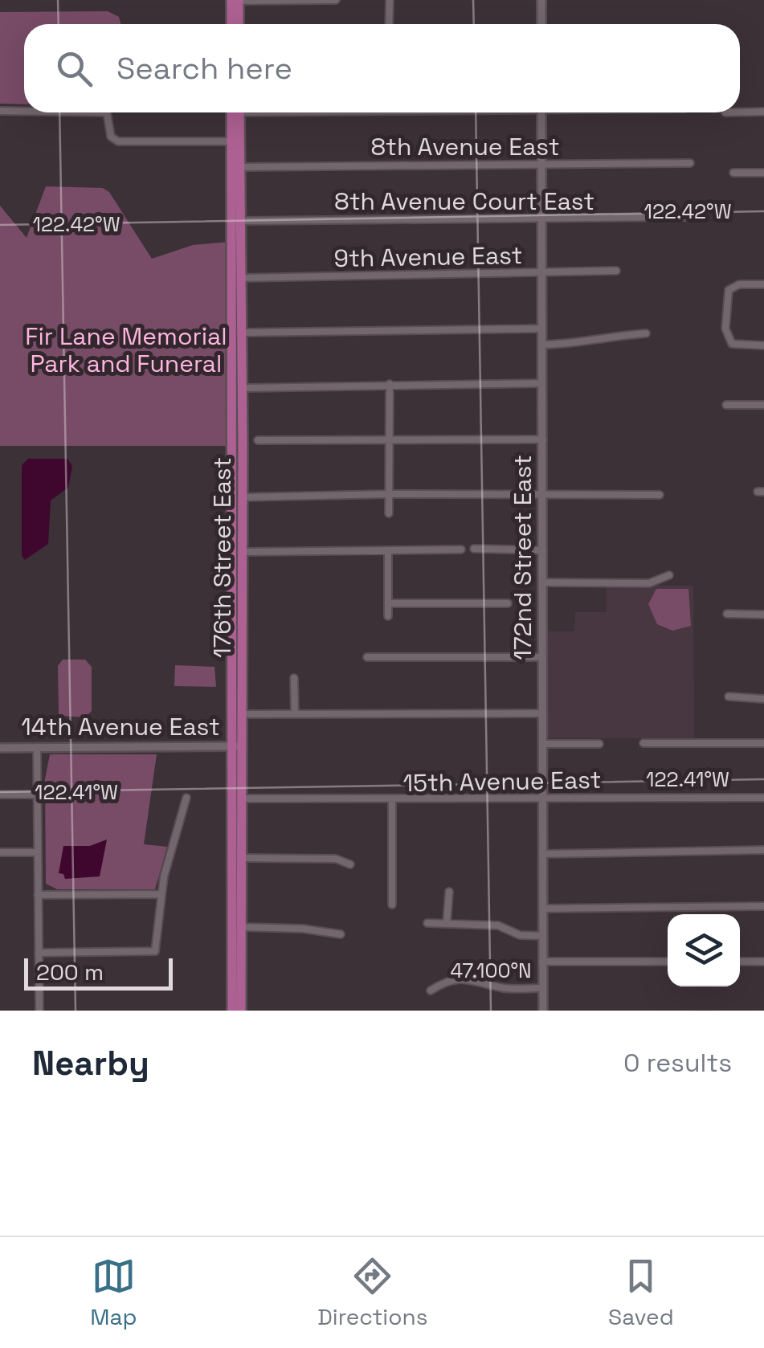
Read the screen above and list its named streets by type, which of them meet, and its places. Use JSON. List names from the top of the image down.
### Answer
{
  "streets": {
    "main road": ["176th Street East"],
    "street": [
      "8th Avenue East",
      "8th Avenue Court East",
      "9th Avenue East",
      "172nd Street East",
      "14th Avenue East",
      "15th Avenue East"
    ]
  },
  "crossings": [
    ["8th Avenue East", "176th Street East"],
    ["8th Avenue East", "172nd Street East"],
    ["8th Avenue Court East", "176th Street East"],
    ["8th Avenue Court East", "172nd Street East"],
    ["9th Avenue East", "176th Street East"],
    ["9th Avenue East", "172nd Street East"],
    ["176th Street East", "14th Avenue East"],
    ["176th Street East", "15th Avenue East"],
    ["172nd Street East", "15th Avenue East"]
  ],
  "parks": ["Fir Lane Memorial Park and Funeral"],
  "scale_bar": "200 m",
  "page": {
    "search": "Search here",
    "scale": "200 m",
    "heading": ["Nearby", "0 results"],
    "nav": ["Map", "Directions", "Saved"]
  },
  "coordinates": ["122.42°W", "122.41°W", "47.100°N"]
}
